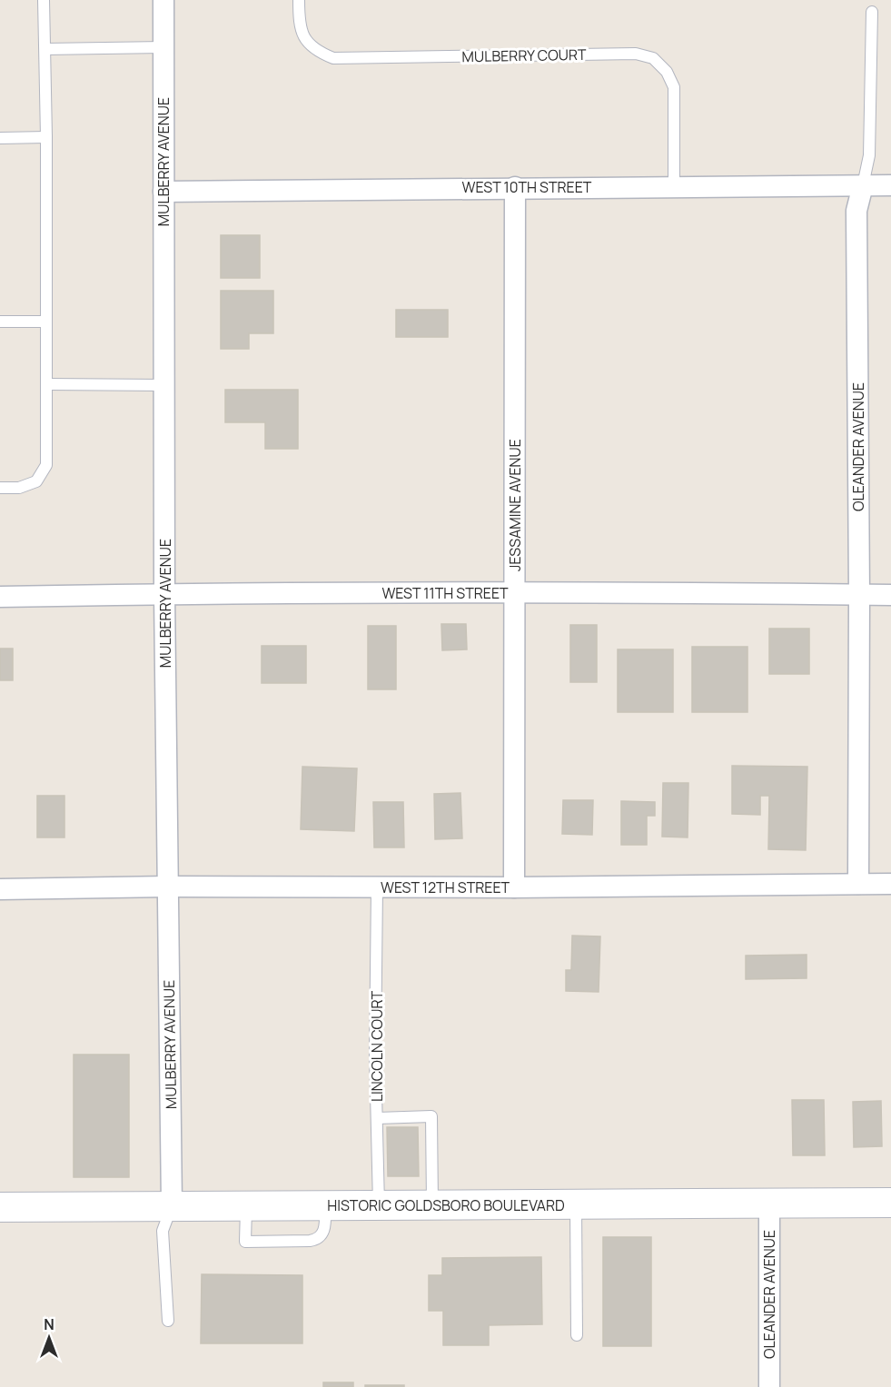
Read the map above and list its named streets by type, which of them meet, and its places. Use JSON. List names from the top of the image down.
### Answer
{
  "streets": {
    "street": [
      "MULBERRY AVENUE",
      "WEST 10TH STREET",
      "OLEANDER AVENUE",
      "JESSAMINE AVENUE",
      "WEST 11TH STREET",
      "WEST 12TH STREET",
      "HISTORIC GOLDSBORO BOULEVARD"
    ],
    "lane": ["MULBERRY COURT", "LINCOLN COURT"]
  },
  "crossings": [
    ["MULBERRY COURT", "WEST 10TH STREET"],
    ["MULBERRY AVENUE", "WEST 10TH STREET"],
    ["MULBERRY AVENUE", "WEST 11TH STREET"],
    ["MULBERRY AVENUE", "WEST 12TH STREET"],
    ["MULBERRY AVENUE", "HISTORIC GOLDSBORO BOULEVARD"],
    ["WEST 10TH STREET", "OLEANDER AVENUE"],
    ["WEST 10TH STREET", "JESSAMINE AVENUE"],
    ["OLEANDER AVENUE", "WEST 11TH STREET"],
    ["OLEANDER AVENUE", "WEST 12TH STREET"],
    ["OLEANDER AVENUE", "HISTORIC GOLDSBORO BOULEVARD"],
    ["JESSAMINE AVENUE", "WEST 11TH STREET"],
    ["JESSAMINE AVENUE", "WEST 12TH STREET"],
    ["WEST 12TH STREET", "LINCOLN COURT"],
    ["LINCOLN COURT", "HISTORIC GOLDSBORO BOULEVARD"]
  ],
  "north": "top"
}
